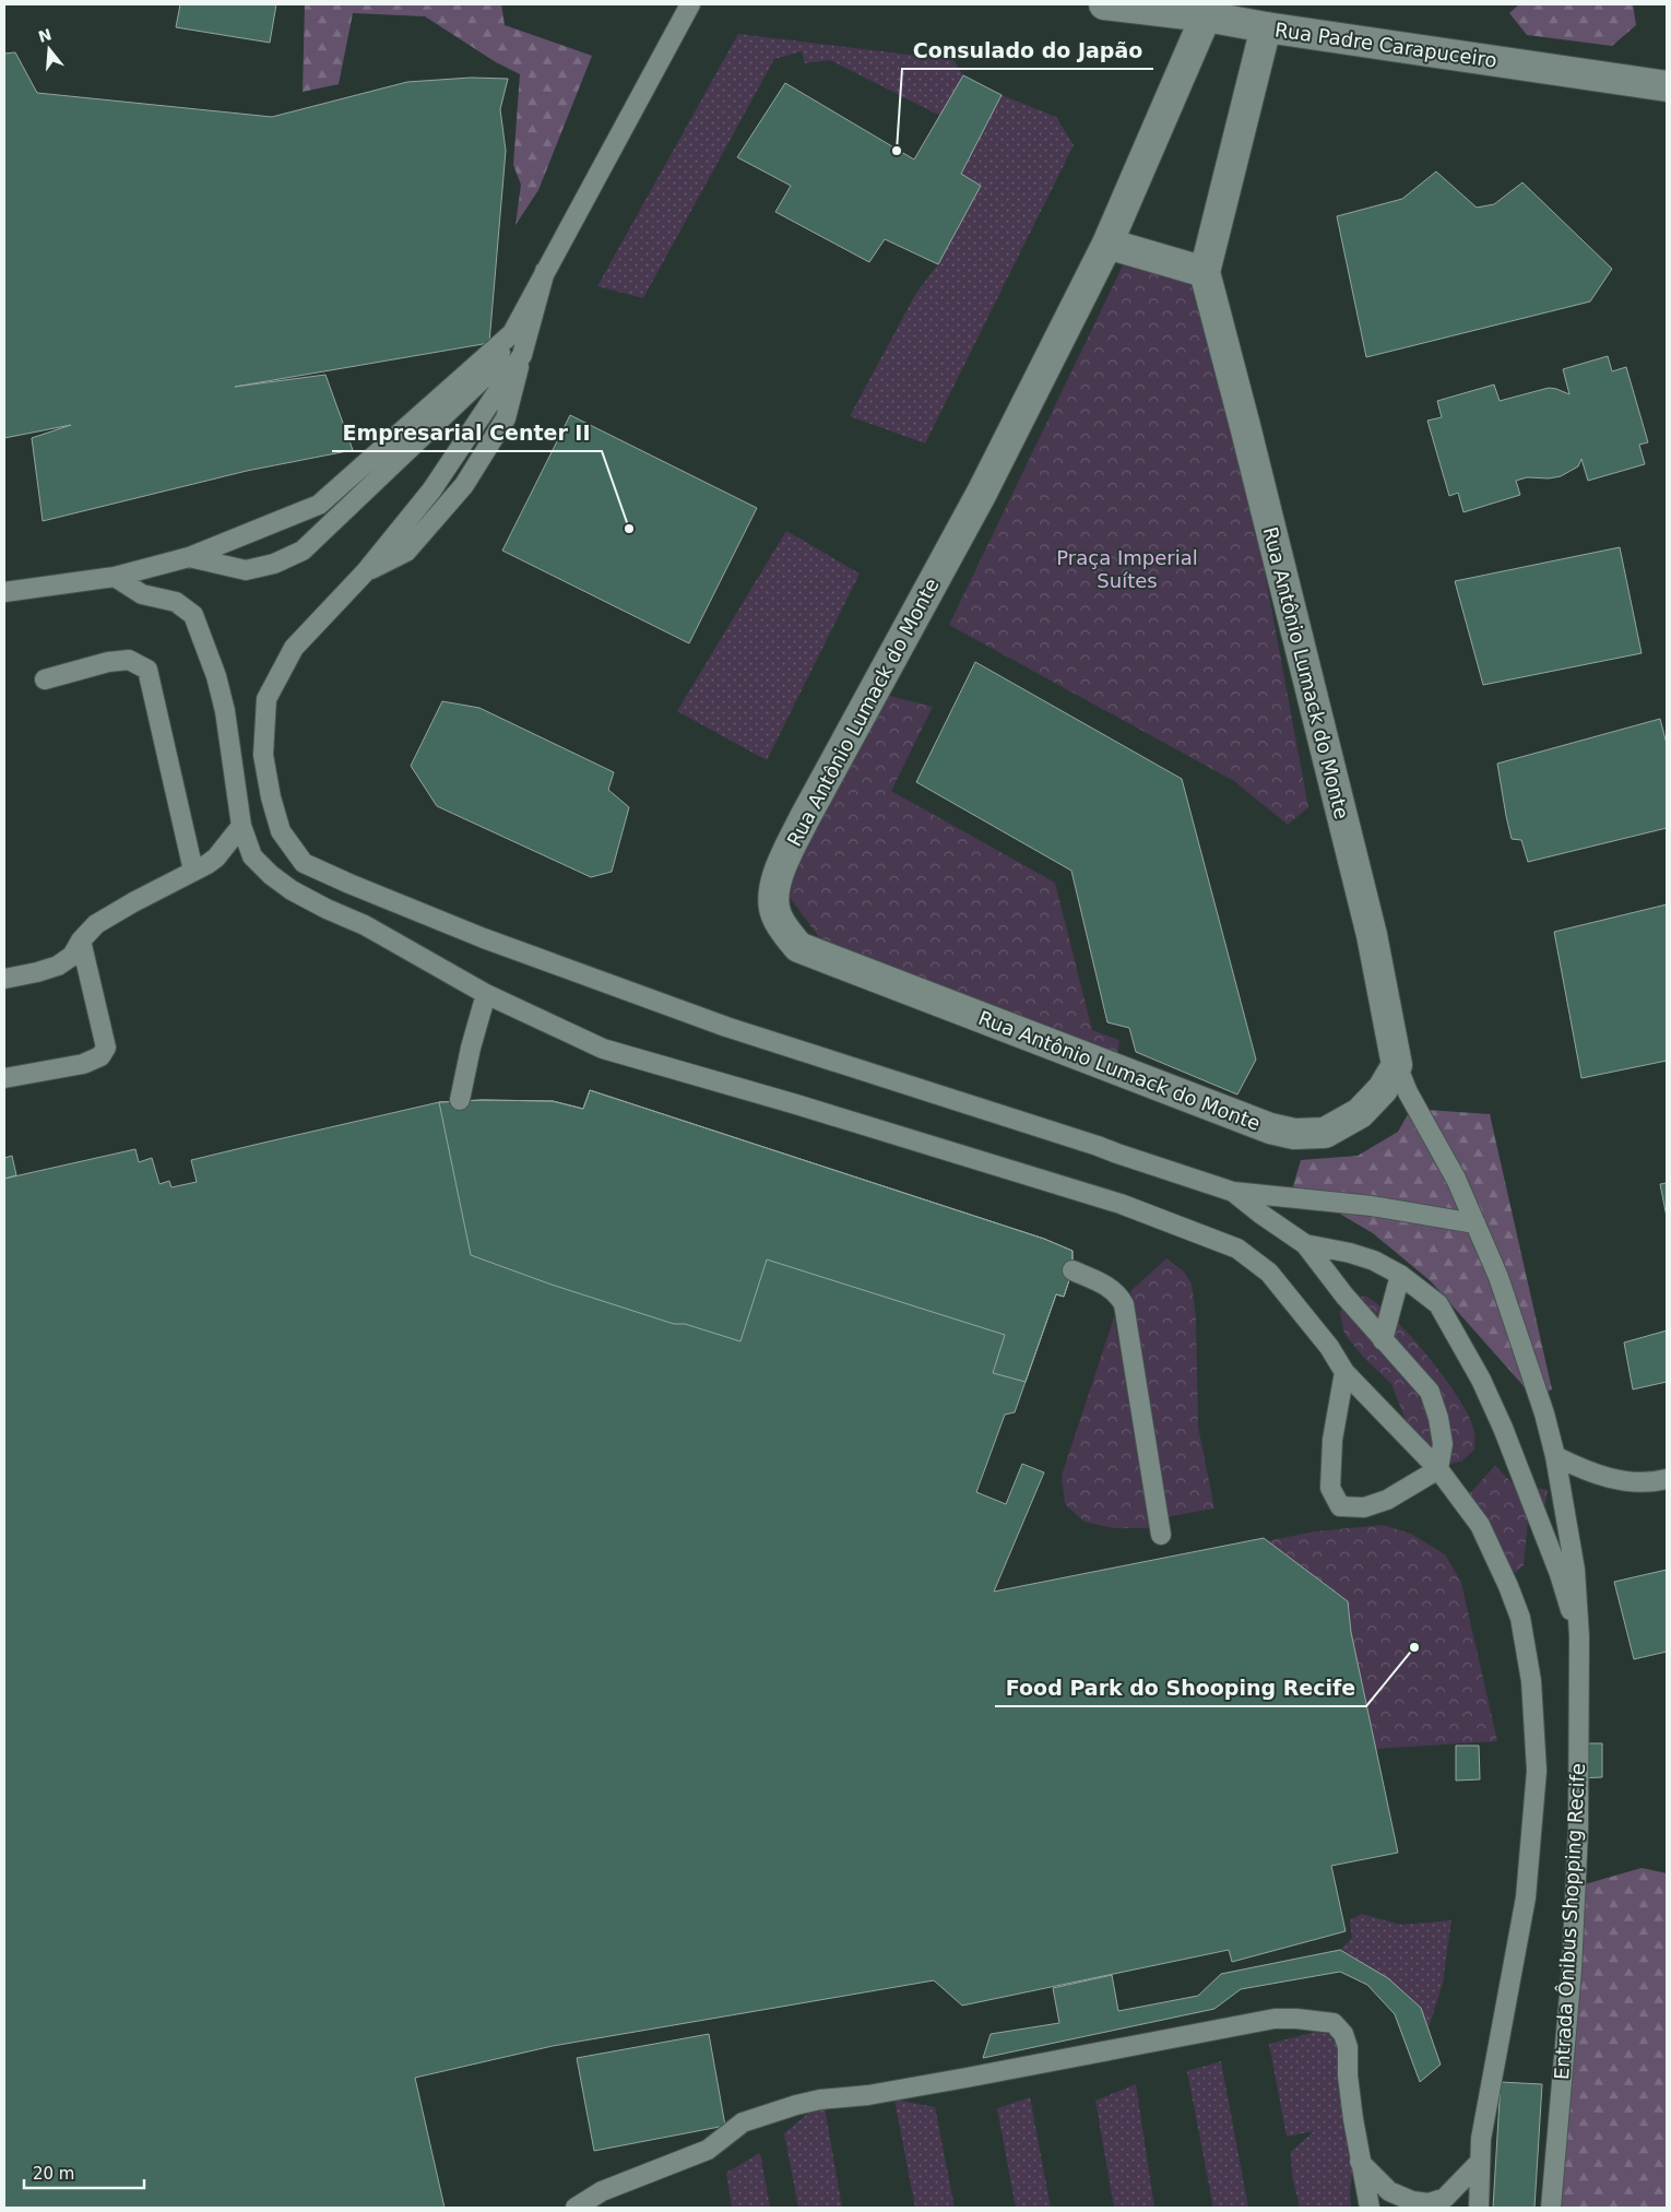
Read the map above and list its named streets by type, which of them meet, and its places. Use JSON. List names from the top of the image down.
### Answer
{
  "streets": {
    "street": ["Rua Padre Carapuceiro", "Rua Antônio Lumack do Monte"],
    "lane": ["Entrada Ônibus Shopping Recife"]
  },
  "crossings": [
    ["Rua Padre Carapuceiro", "Rua Antônio Lumack do Monte"],
    ["Rua Antônio Lumack do Monte", "Entrada Ônibus Shopping Recife"]
  ],
  "parks": ["Praça Imperial Suítes"],
  "places": ["Consulado do Japão", "Empresarial Center II", "Food Park do Shooping Recife"],
  "scale_bar": "20 m",
  "north": "top"
}
